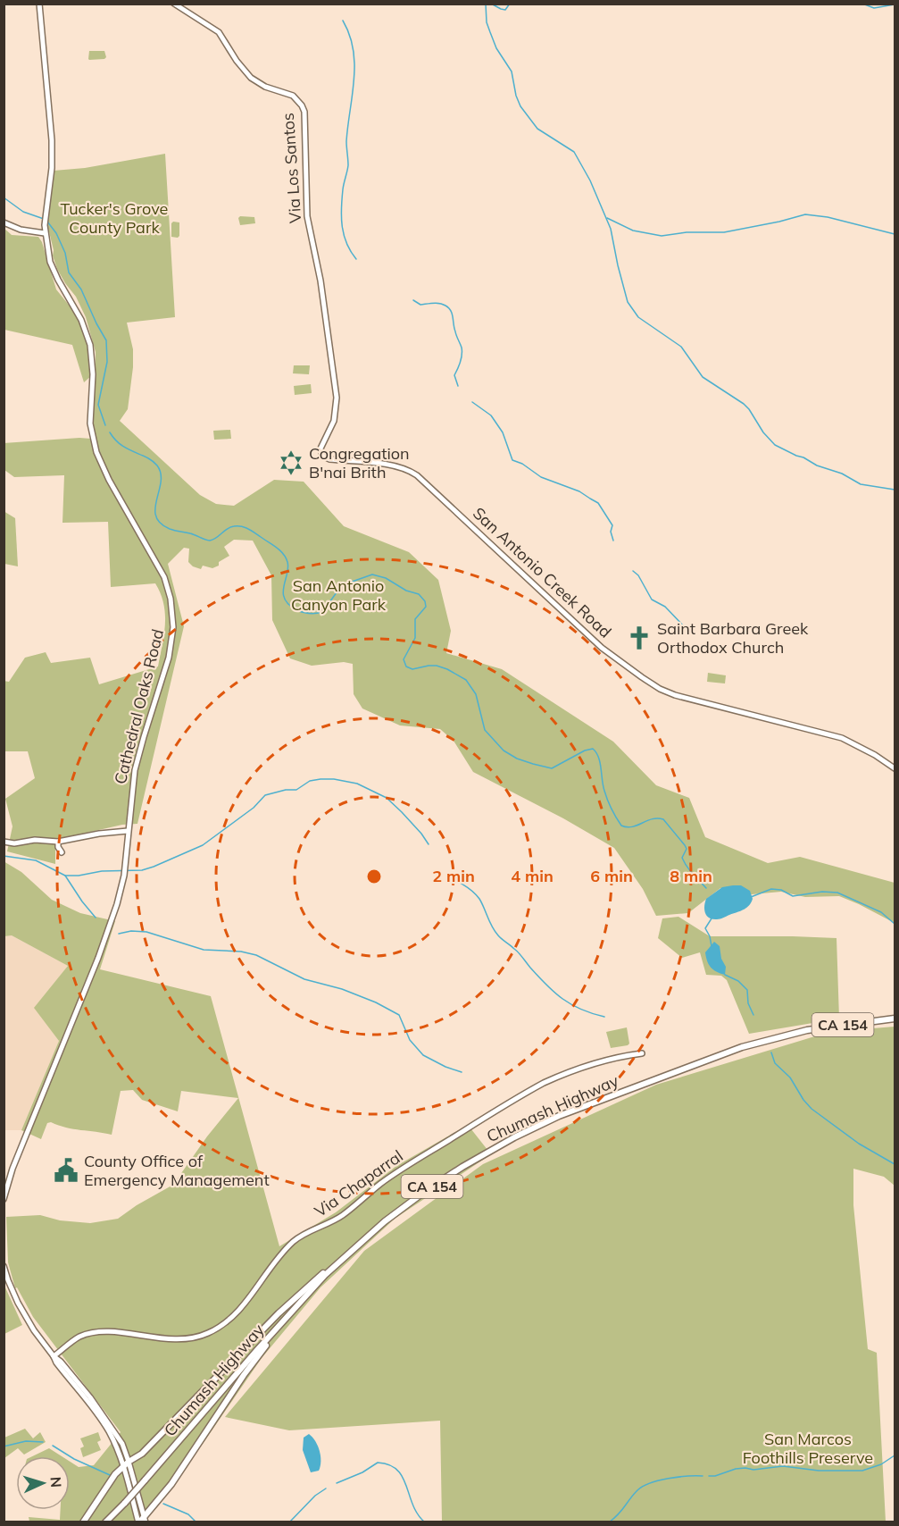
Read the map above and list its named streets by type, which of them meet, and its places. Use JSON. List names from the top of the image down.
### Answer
{
  "streets": {
    "main road": ["CA 154", "Chumash Highway"],
    "street": [
      "Via Los Santos",
      "San Antonio Creek Road",
      "Cathedral Oaks Road",
      "Via Chaparral"
    ]
  },
  "crossings": [
    ["Via Los Santos", "San Antonio Creek Road"]
  ],
  "parks": ["Tucker's Grove County Park", "San Antonio Canyon Park", "San Marcos Foothills Preserve"],
  "places": {
    "synagogue": ["Congregation B'nai Brith"],
    "church": ["Saint Barbara Greek Orthodox Church"],
    "public building": ["County Office of Emergency Management"]
  },
  "north": "right",
  "rings": [
    "2 min",
    "4 min",
    "6 min",
    "8 min"
  ]
}
